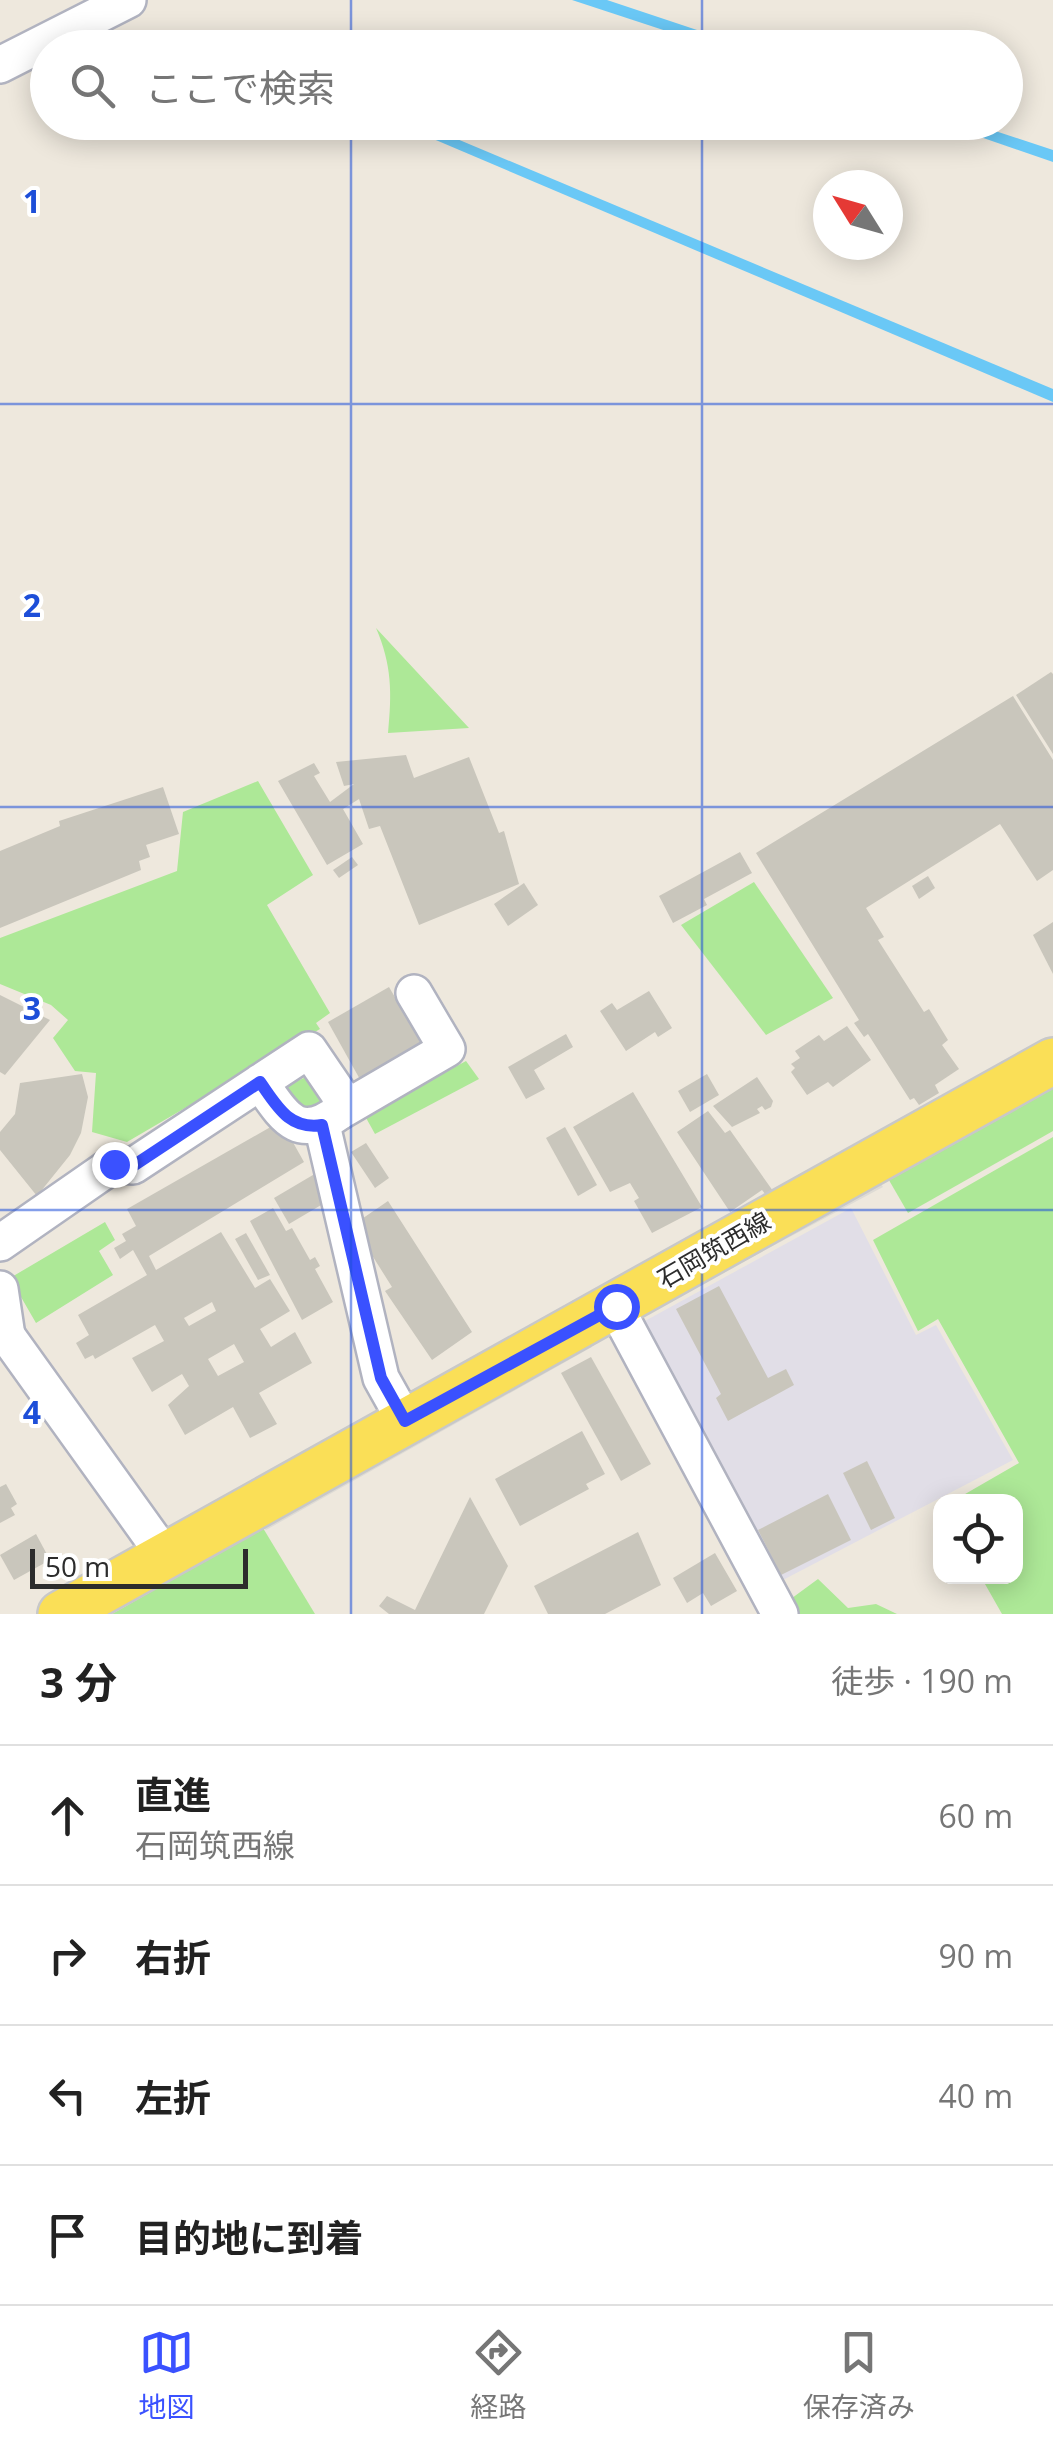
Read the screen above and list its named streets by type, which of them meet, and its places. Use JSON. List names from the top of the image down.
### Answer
{
  "streets": {
    "main road": ["石岡筑西線"]
  },
  "scale_bar": "50 m",
  "north": "top left",
  "page": {
    "search": "ここで検索",
    "scale": "50 m",
    "heading": ["3 分", "徒歩 · 190 m"],
    "list": [
      ["直進", "石岡筑西線", "60 m"],
      ["右折", "90 m"],
      ["左折", "40 m"],
      "目的地に到着"
    ],
    "nav": ["地図", "経路", "保存済み"]
  },
  "grid": {
    "rows": [
      "1",
      "2",
      "3",
      "4"
    ]
  }
}
